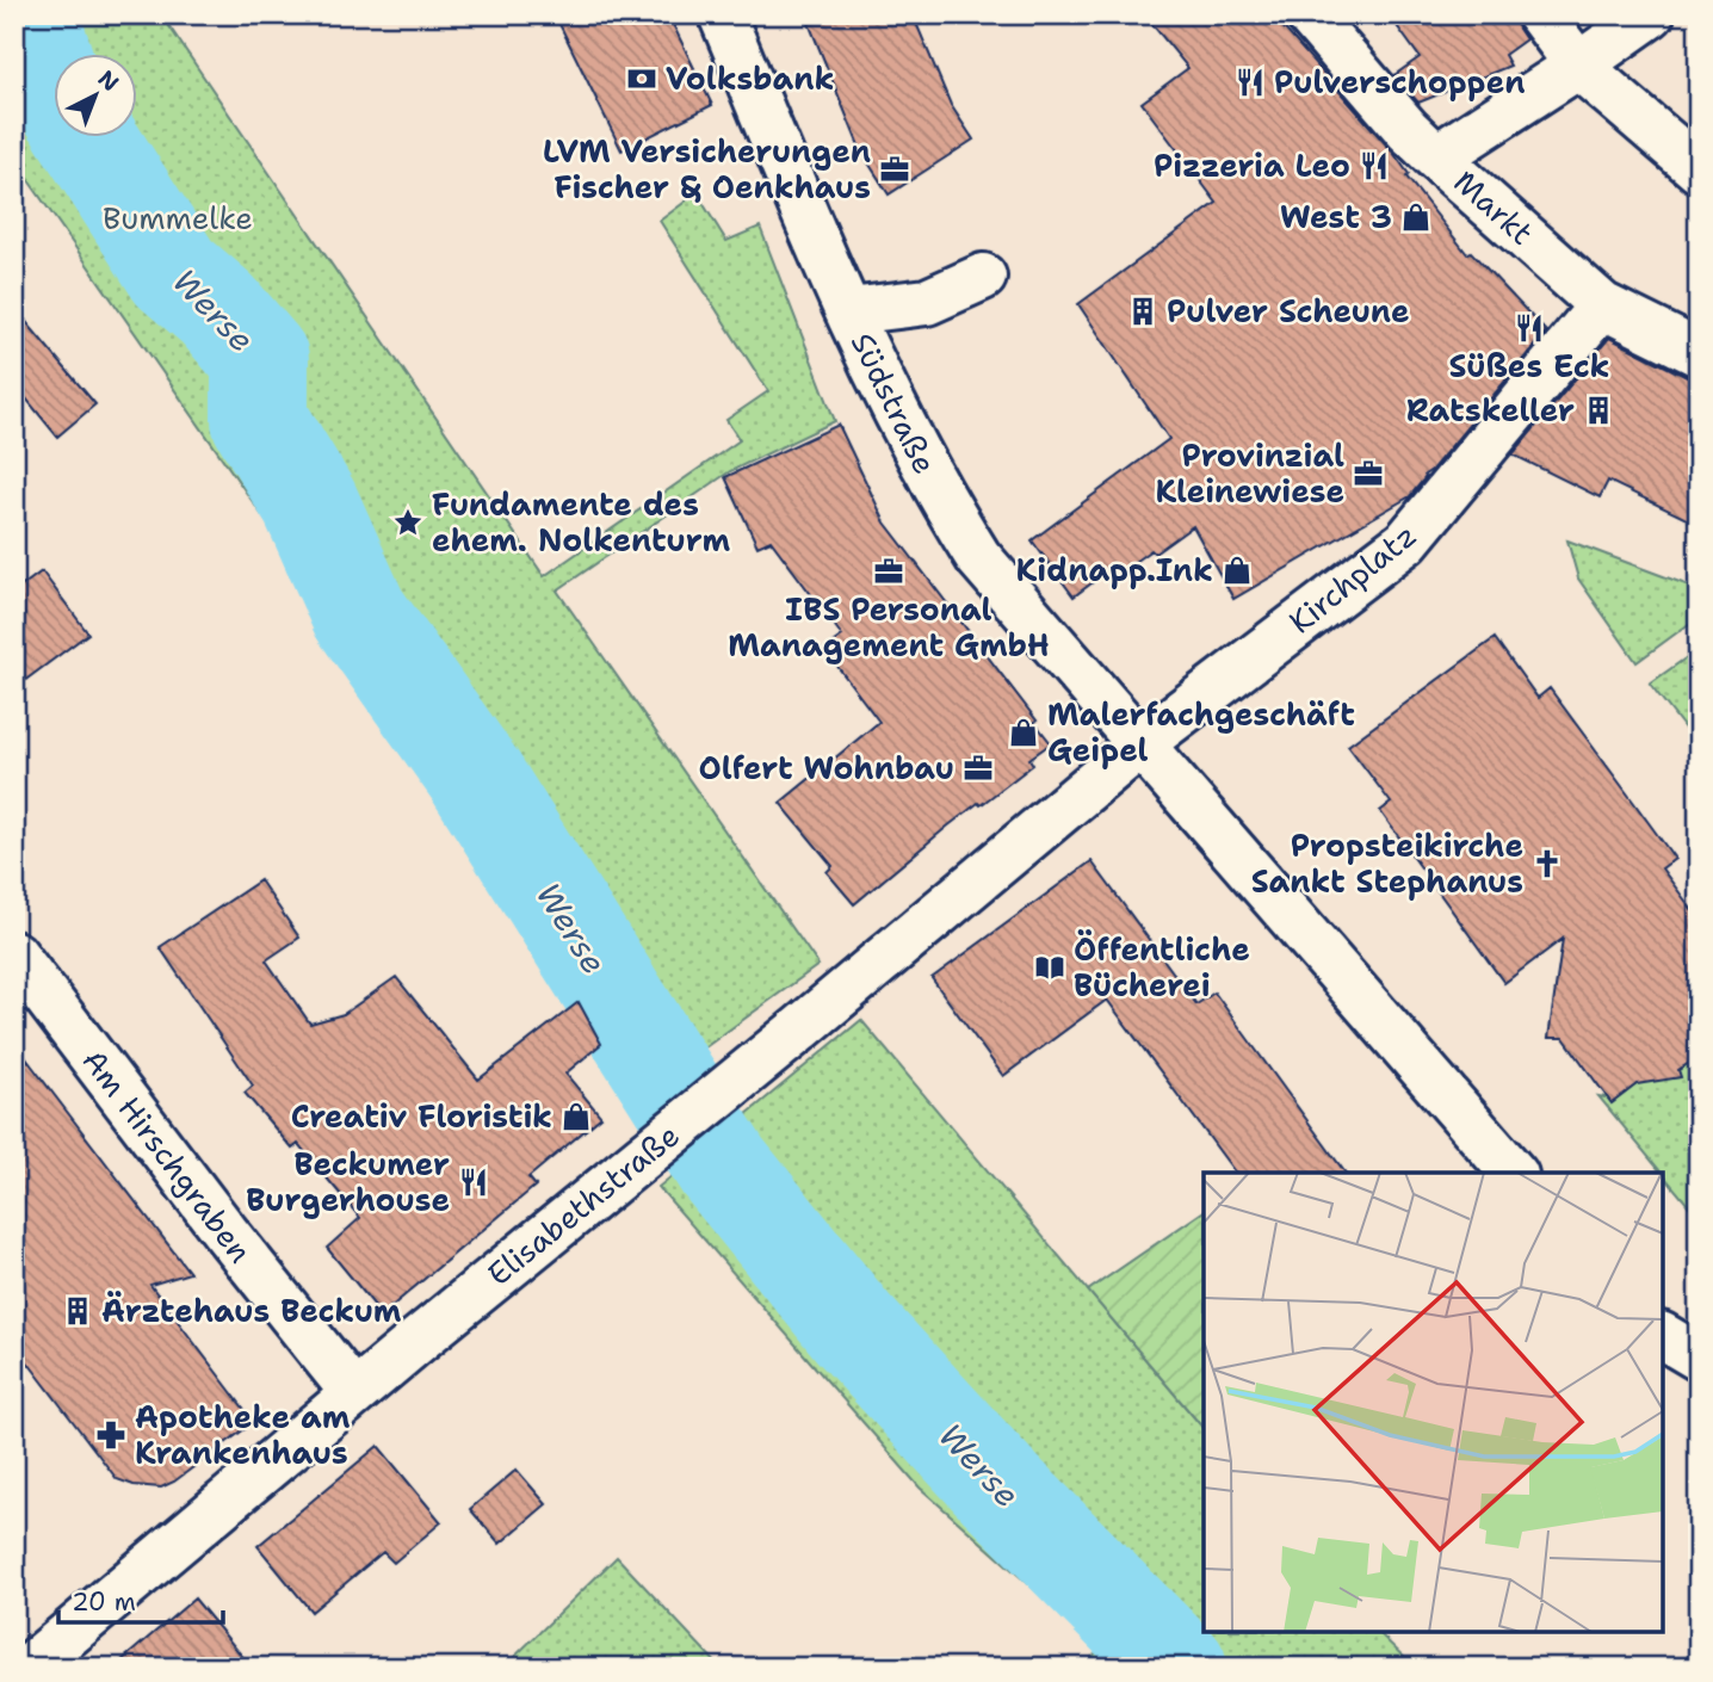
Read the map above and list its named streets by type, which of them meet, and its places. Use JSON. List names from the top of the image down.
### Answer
{
  "streets": {
    "street": [
      "Markt",
      "Südstraße",
      "Kirchplatz",
      "Am Hirschgraben",
      "Elisabethstraße"
    ]
  },
  "crossings": [
    ["Markt", "Kirchplatz"],
    ["Südstraße", "Kirchplatz"],
    ["Südstraße", "Elisabethstraße"],
    ["Kirchplatz", "Elisabethstraße"],
    ["Am Hirschgraben", "Elisabethstraße"]
  ],
  "water": ["Werse"],
  "parks": ["Bummelke"],
  "places": {
    "bank": ["Volksbank"],
    "restaurant": [
      "Pulverschoppen",
      "Pizzeria Leo",
      "Süßes Eck",
      "Beckumer Burgerhouse"
    ],
    "office": [
      "LVM Versicherungen Fischer & Oenkhaus",
      "Provinzial Kleinewiese",
      "IBS Personal Management GmbH",
      "Olfert Wohnbau"
    ],
    "shop": [
      "West 3",
      "Kidnapp.Ink",
      "Malerfachgeschäft Geipel",
      "Creativ Floristik"
    ],
    "building": ["Pulver Scheune", "Ratskeller", "Ärztehaus Beckum"],
    "place": ["Fundamente des ehem. Nolkenturm"],
    "church": ["Propsteikirche Sankt Stephanus"],
    "library": ["Öffentliche Bücherei"],
    "pharmacy": ["Apotheke am Krankenhaus"]
  },
  "scale_bar": "20 m",
  "north": "top right"
}
